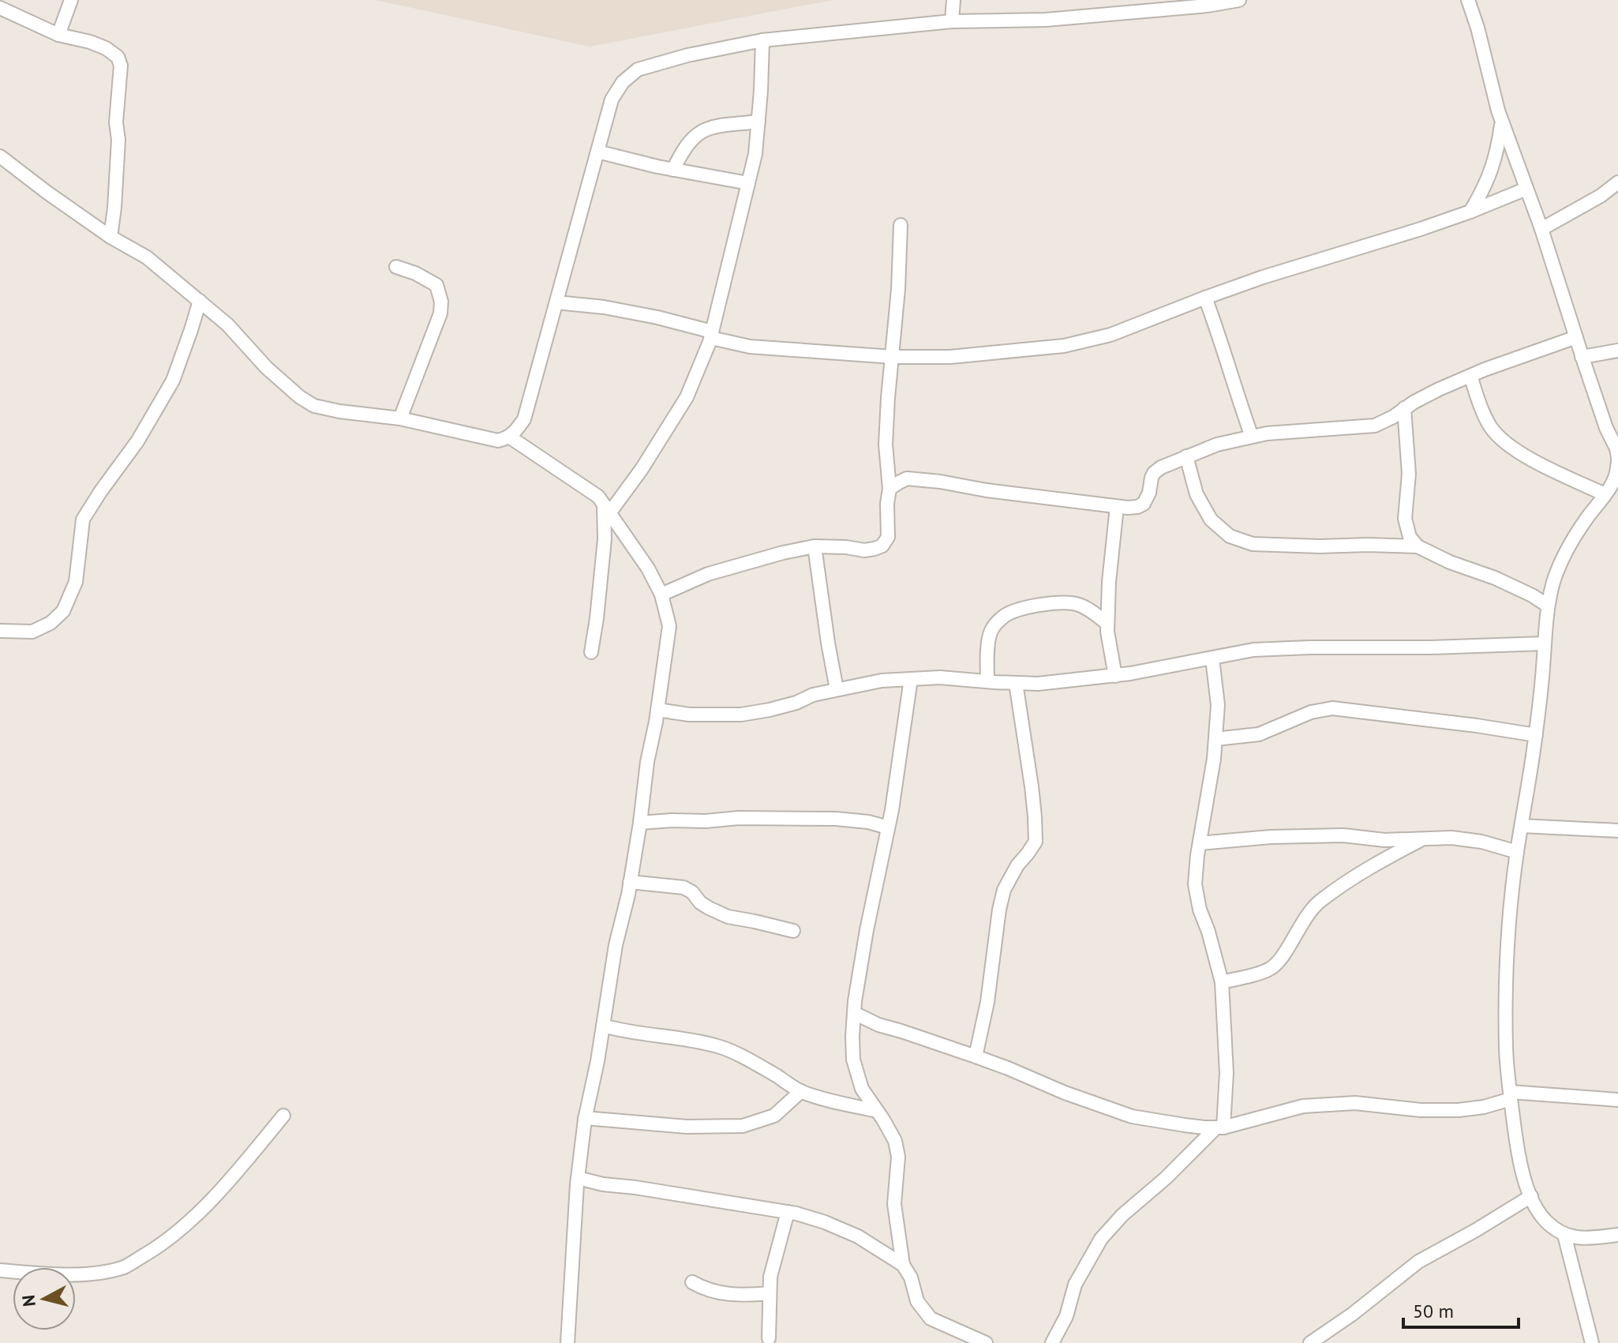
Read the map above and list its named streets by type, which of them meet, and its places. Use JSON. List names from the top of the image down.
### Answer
{
  "scale_bar": "50 m",
  "north": "left"
}
